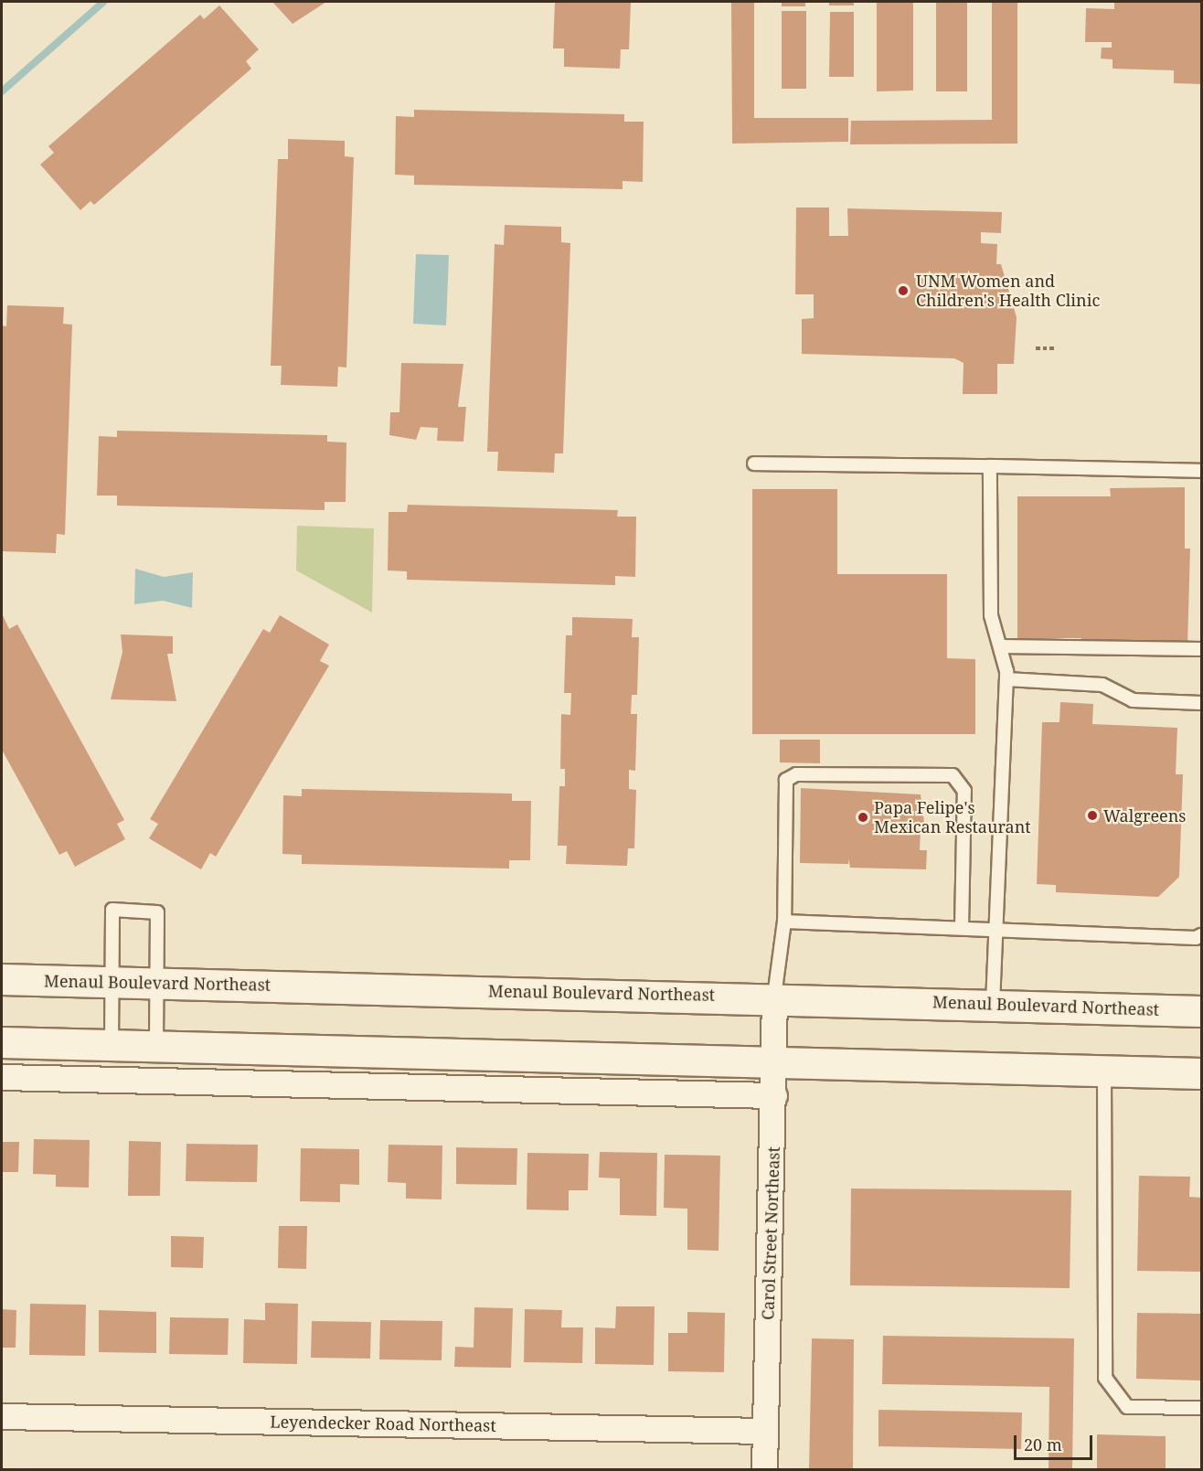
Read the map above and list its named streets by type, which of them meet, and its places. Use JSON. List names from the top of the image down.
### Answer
{
  "streets": {
    "main road": ["Menaul Boulevard Northeast"],
    "street": ["Carol Street Northeast", "Leyendecker Road Northeast"]
  },
  "crossings": [
    ["Menaul Boulevard Northeast", "Carol Street Northeast"],
    ["Carol Street Northeast", "Leyendecker Road Northeast"]
  ],
  "places": ["UNM Women and Children's Health Clinic", "Walgreens", "Papa Felipe's Mexican Restaurant"],
  "scale_bar": "20 m"
}
